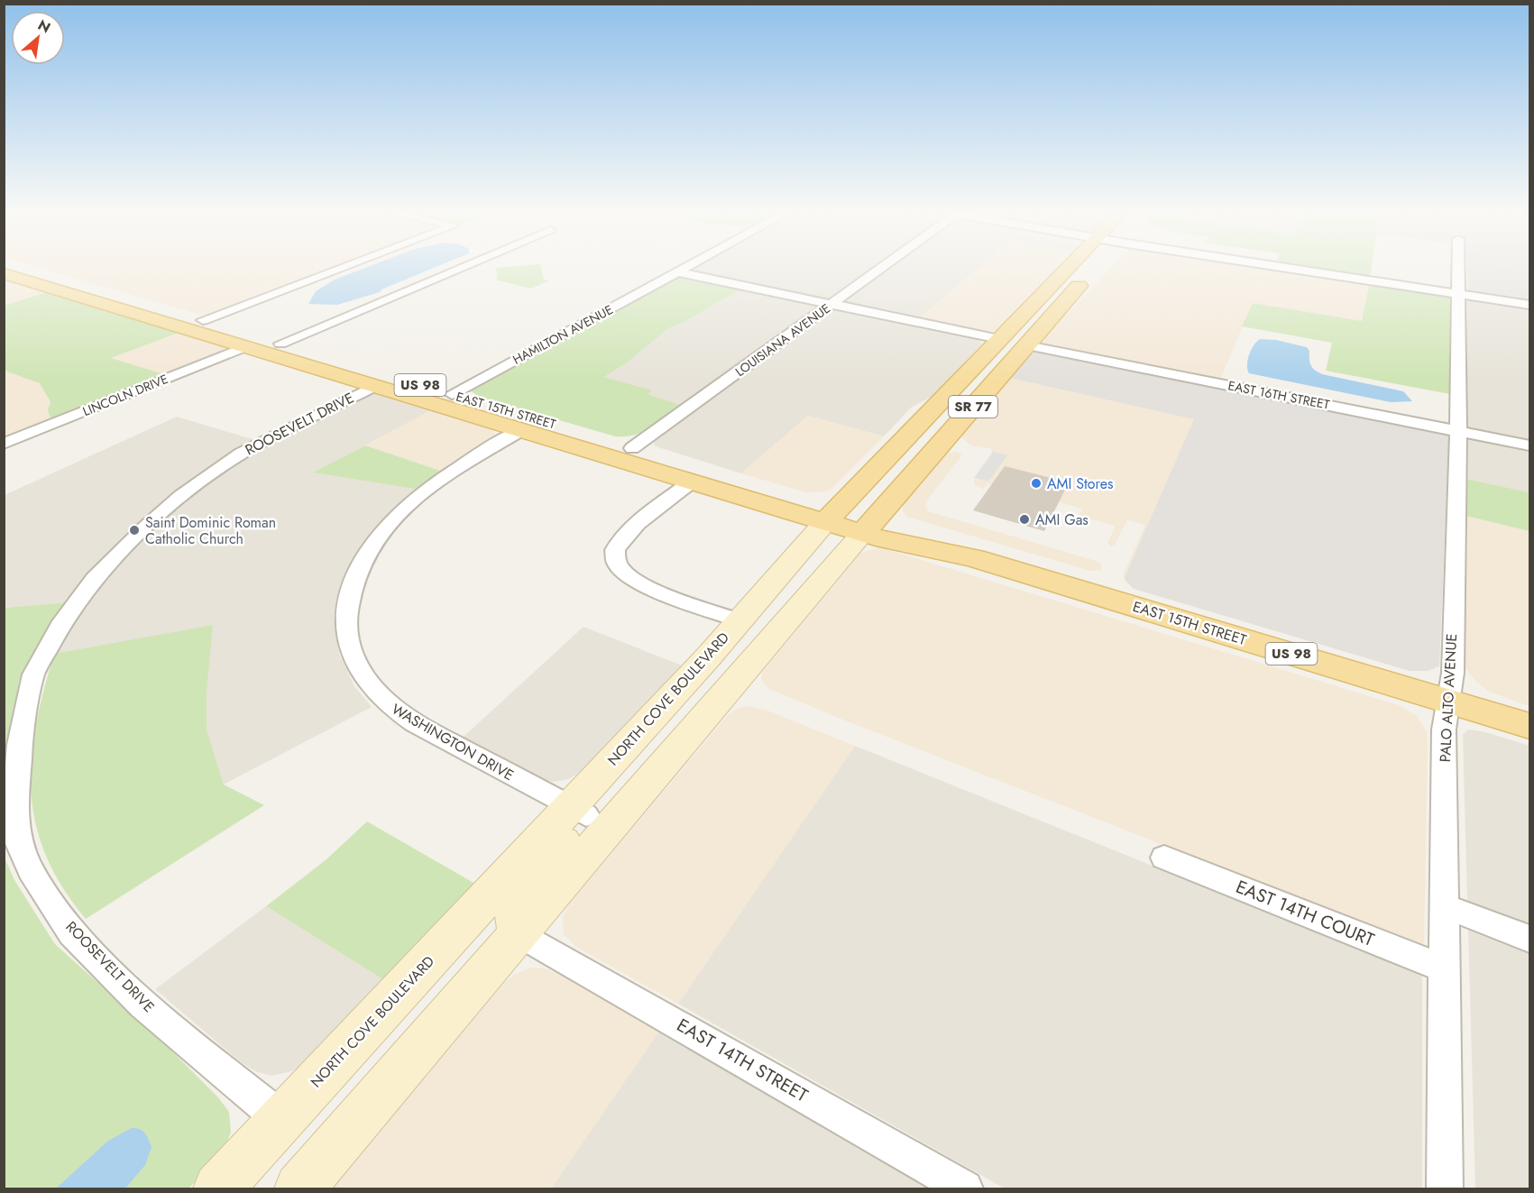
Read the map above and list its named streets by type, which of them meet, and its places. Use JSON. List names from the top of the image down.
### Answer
{
  "streets": {
    "main road": [
      "US 98",
      "SR 77",
      "EAST 15TH STREET",
      "NORTH COVE BOULEVARD"
    ],
    "street": [
      "HAMILTON AVENUE",
      "LOUISIANA AVENUE",
      "LINCOLN DRIVE",
      "EAST 16TH STREET",
      "ROOSEVELT DRIVE",
      "PALO ALTO AVENUE",
      "WASHINGTON DRIVE",
      "EAST 14TH COURT",
      "EAST 14TH STREET"
    ]
  },
  "crossings": [
    ["HAMILTON AVENUE", "EAST 15TH STREET"],
    ["LOUISIANA AVENUE", "EAST 15TH STREET"],
    ["LINCOLN DRIVE", "EAST 15TH STREET"],
    ["EAST 16TH STREET", "SR 77"],
    ["EAST 16TH STREET", "PALO ALTO AVENUE"],
    ["SR 77", "EAST 15TH STREET"],
    ["SR 77", "EAST 14TH STREET"],
    ["EAST 15TH STREET", "ROOSEVELT DRIVE"],
    ["EAST 15TH STREET", "PALO ALTO AVENUE"],
    ["EAST 15TH STREET", "NORTH COVE BOULEVARD"],
    ["EAST 15TH STREET", "WASHINGTON DRIVE"],
    ["ROOSEVELT DRIVE", "NORTH COVE BOULEVARD"],
    ["PALO ALTO AVENUE", "EAST 14TH COURT"],
    ["NORTH COVE BOULEVARD", "WASHINGTON DRIVE"]
  ],
  "places": ["AMI Stores", "AMI Gas", "Saint Dominic Roman Catholic Church"],
  "north": "top right"
}
